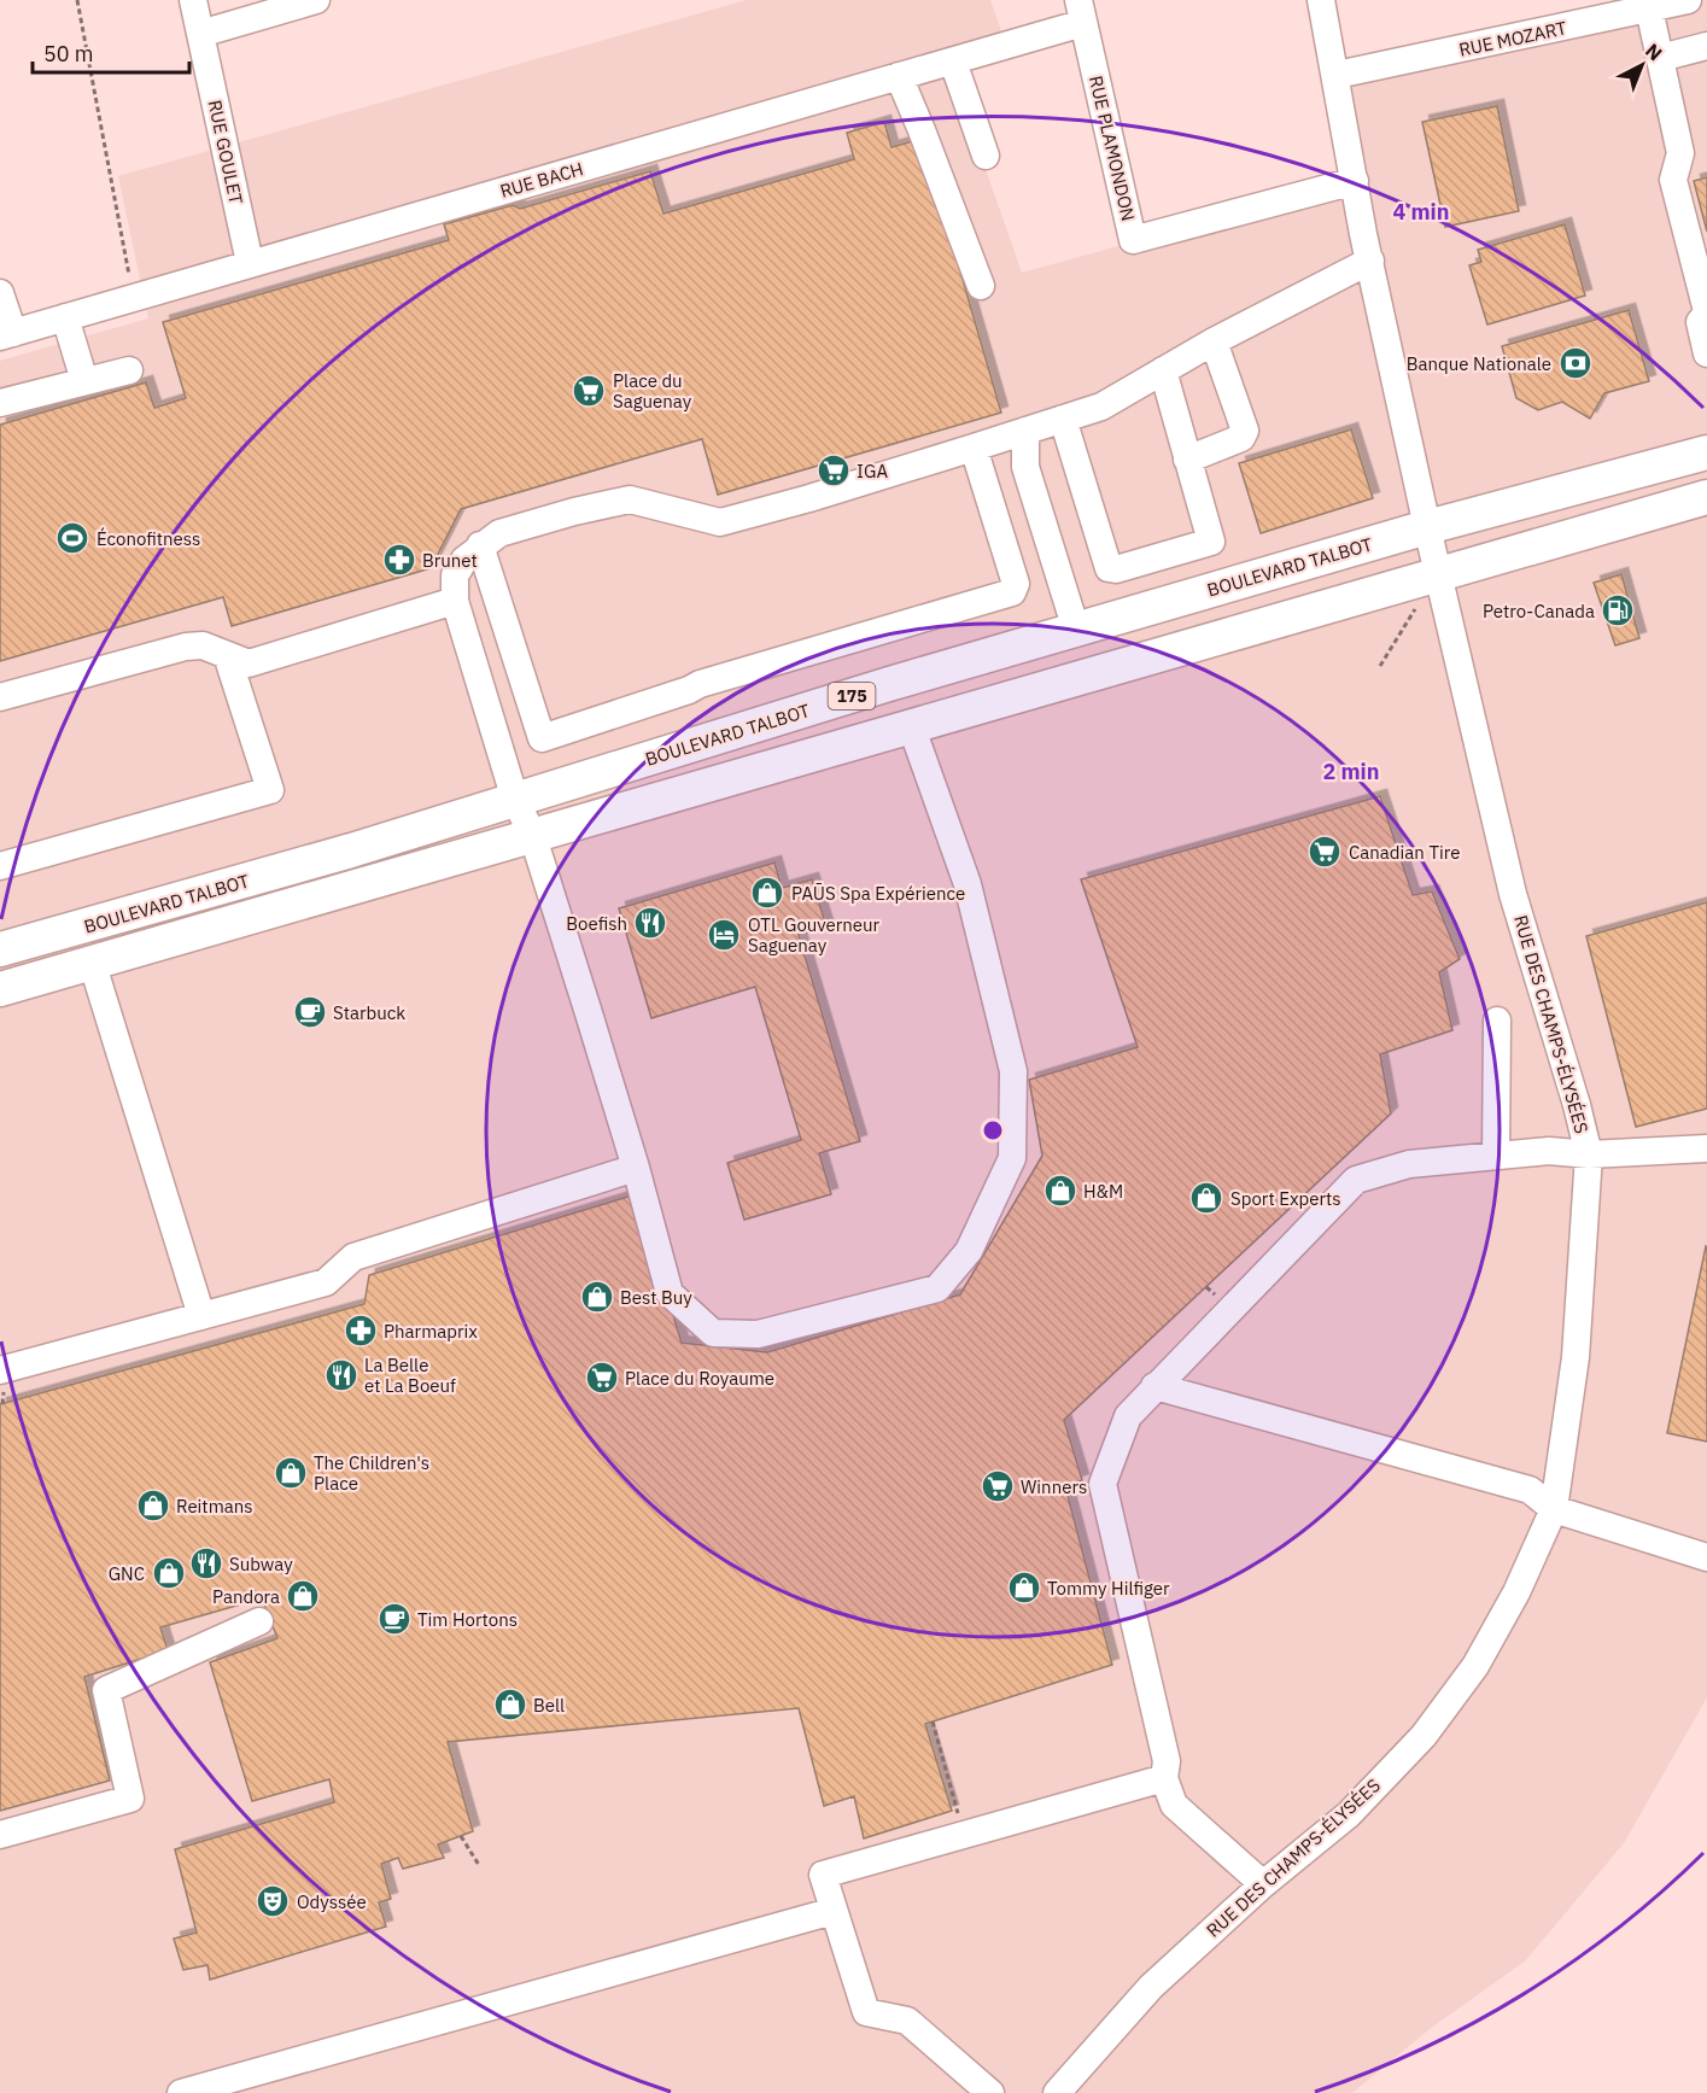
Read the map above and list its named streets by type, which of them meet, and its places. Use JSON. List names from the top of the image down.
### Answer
{
  "streets": {
    "main road": ["BOULEVARD TALBOT", "175"],
    "street": [
      "RUE MOZART",
      "RUE PLAMONDON",
      "RUE GOULET",
      "RUE BACH",
      "RUE DES CHAMPS-ÉLYSÉES"
    ]
  },
  "crossings": [
    ["RUE MOZART", "RUE DES CHAMPS-ÉLYSÉES"],
    ["RUE PLAMONDON", "RUE BACH"],
    ["RUE PLAMONDON", "RUE DES CHAMPS-ÉLYSÉES"],
    ["RUE GOULET", "RUE BACH"],
    ["BOULEVARD TALBOT", "RUE DES CHAMPS-ÉLYSÉES"]
  ],
  "places": {
    "bank": ["Banque Nationale"],
    "supermarket": [
      "Place du Saguenay",
      "IGA",
      "Canadian Tire",
      "Place du Royaume",
      "Winners"
    ],
    "sports": ["Éconofitness"],
    "pharmacy": ["Brunet", "Pharmaprix"],
    "fuel station": ["Petro-Canada"],
    "shop": [
      "PAŪS Spa Expérience",
      "H&M",
      "Sport Experts",
      "Best Buy",
      "The Children's Place",
      "Reitmans",
      "GNC",
      "Tommy Hilfiger",
      "Pandora",
      "Bell"
    ],
    "restaurant": ["Boefish", "La Belle et La Boeuf", "Subway"],
    "hotel": ["OTL Gouverneur Saguenay"],
    "cafe": ["Starbuck", "Tim Hortons"],
    "theatre": ["Odyssée"]
  },
  "scale_bar": "50 m",
  "north": "top right",
  "rings": ["4 min", "2 min"]
}
